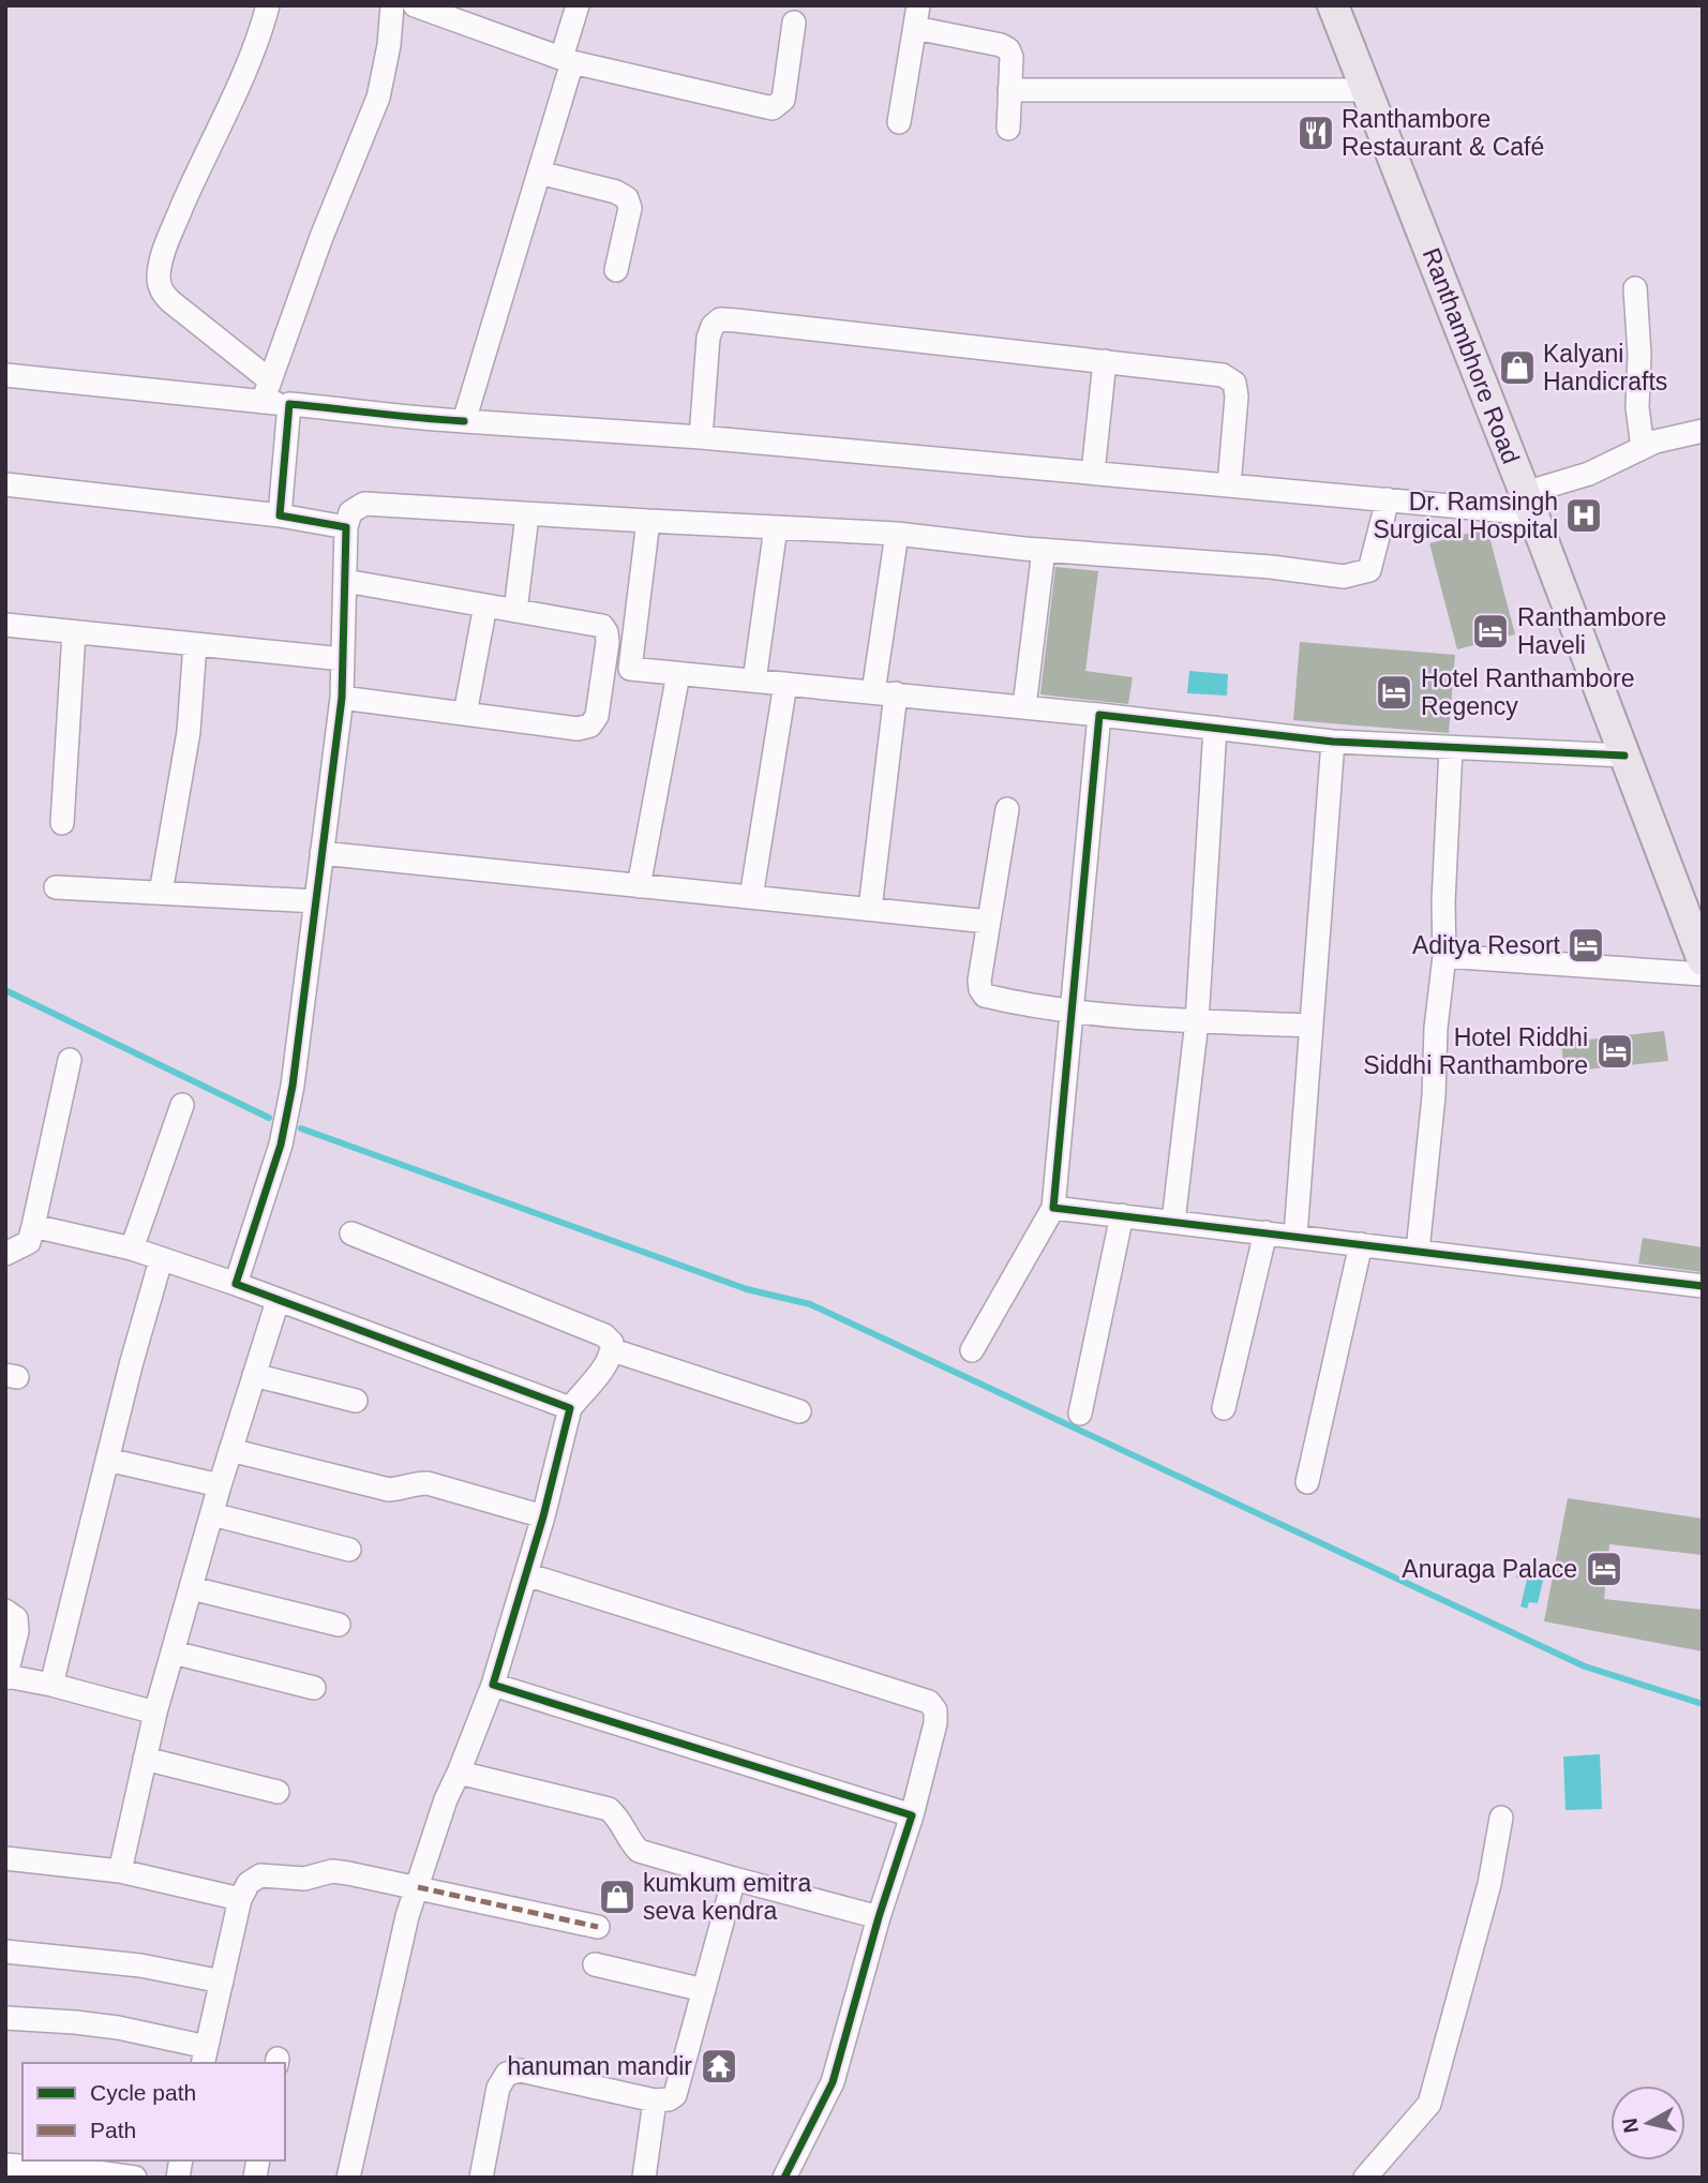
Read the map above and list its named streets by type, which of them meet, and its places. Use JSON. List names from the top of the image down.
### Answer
{
  "streets": {
    "main road": ["Ranthambhore Road"]
  },
  "places": {
    "restaurant": ["Ranthambore Restaurant & Café"],
    "shop": ["Kalyani Handicrafts", "kumkum emitra seva kendra"],
    "hospital": ["Dr. Ramsingh Surgical Hospital"],
    "hotel": [
      "Ranthambore Haveli",
      "Hotel Ranthambore Regency",
      "Aditya Resort",
      "Hotel Riddhi Siddhi Ranthambore",
      "Anuraga Palace"
    ],
    "temple": ["hanuman mandir"]
  },
  "legend": ["Cycle path", "Path"],
  "north": "left"
}
